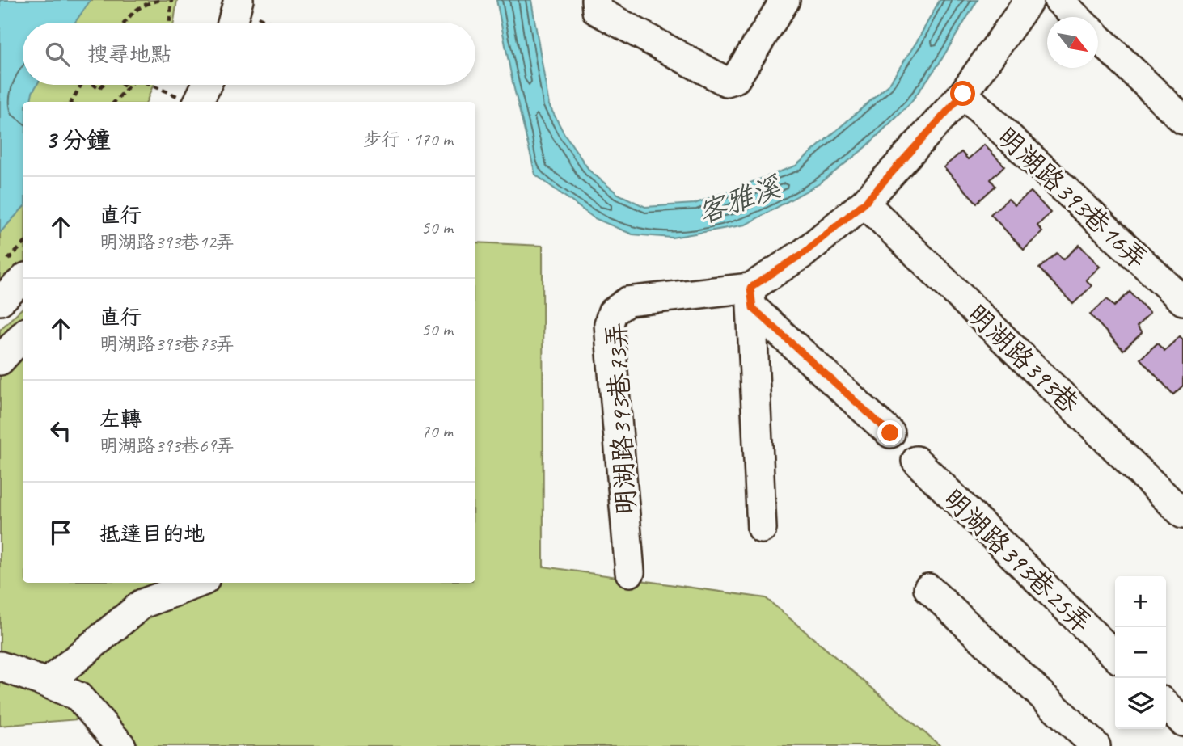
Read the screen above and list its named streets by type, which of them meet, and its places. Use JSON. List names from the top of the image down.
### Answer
{
  "streets": {
    "street": [
      "明湖路393巷16弄",
      "明湖路393巷",
      "明湖路393巷73弄",
      "明湖路393巷25弄"
    ]
  },
  "crossings": [
    ["明湖路393巷16弄", "明湖路393巷73弄"],
    ["明湖路393巷", "明湖路393巷73弄"]
  ],
  "water": ["客雅溪"],
  "north": "bottom right",
  "page": {
    "search": "搜尋地點",
    "heading": ["3 分鐘", "步行 · 170 m"],
    "list": [
      ["直行", "明湖路393巷12弄", "50 m"],
      ["直行", "明湖路393巷73弄", "50 m"],
      ["左轉", "明湖路393巷69弄", "70 m"],
      "抵達目的地"
    ],
    "map_buttons": ["+", "−"]
  }
}
